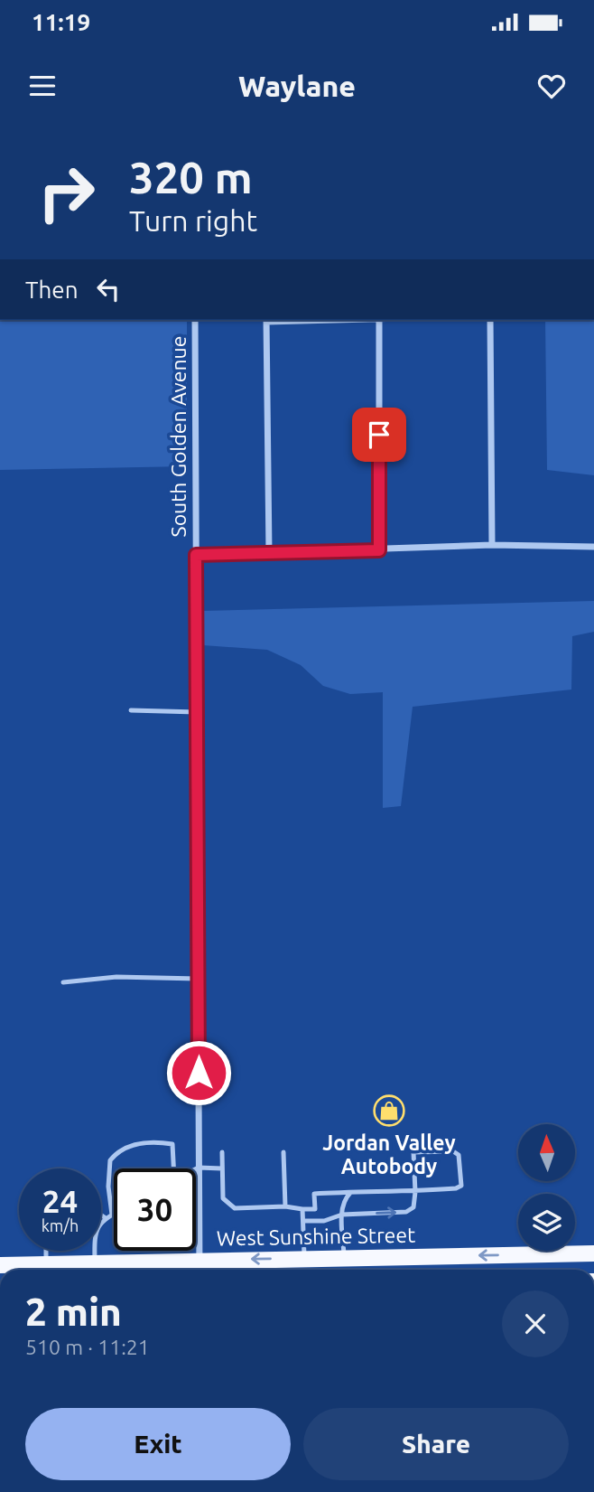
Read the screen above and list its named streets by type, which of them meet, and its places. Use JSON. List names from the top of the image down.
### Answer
{
  "streets": {
    "main road": ["West Sunshine Street"],
    "street": ["South Golden Avenue"]
  },
  "crossings": [
    ["South Golden Avenue", "West Sunshine Street"]
  ],
  "one_way": ["West Sunshine Street"],
  "places": {
    "shop": ["Jordan Valley Autobody"]
  },
  "north": "top",
  "page": {
    "status": "11:19",
    "header": "Waylane",
    "turn": ["320 m", "Turn right"],
    "then": "Then",
    "speed": "24 km/h",
    "limit": "30",
    "heading": ["2 min", "510 m · 11:21"],
    "buttons": ["Exit", "Share"]
  }
}
